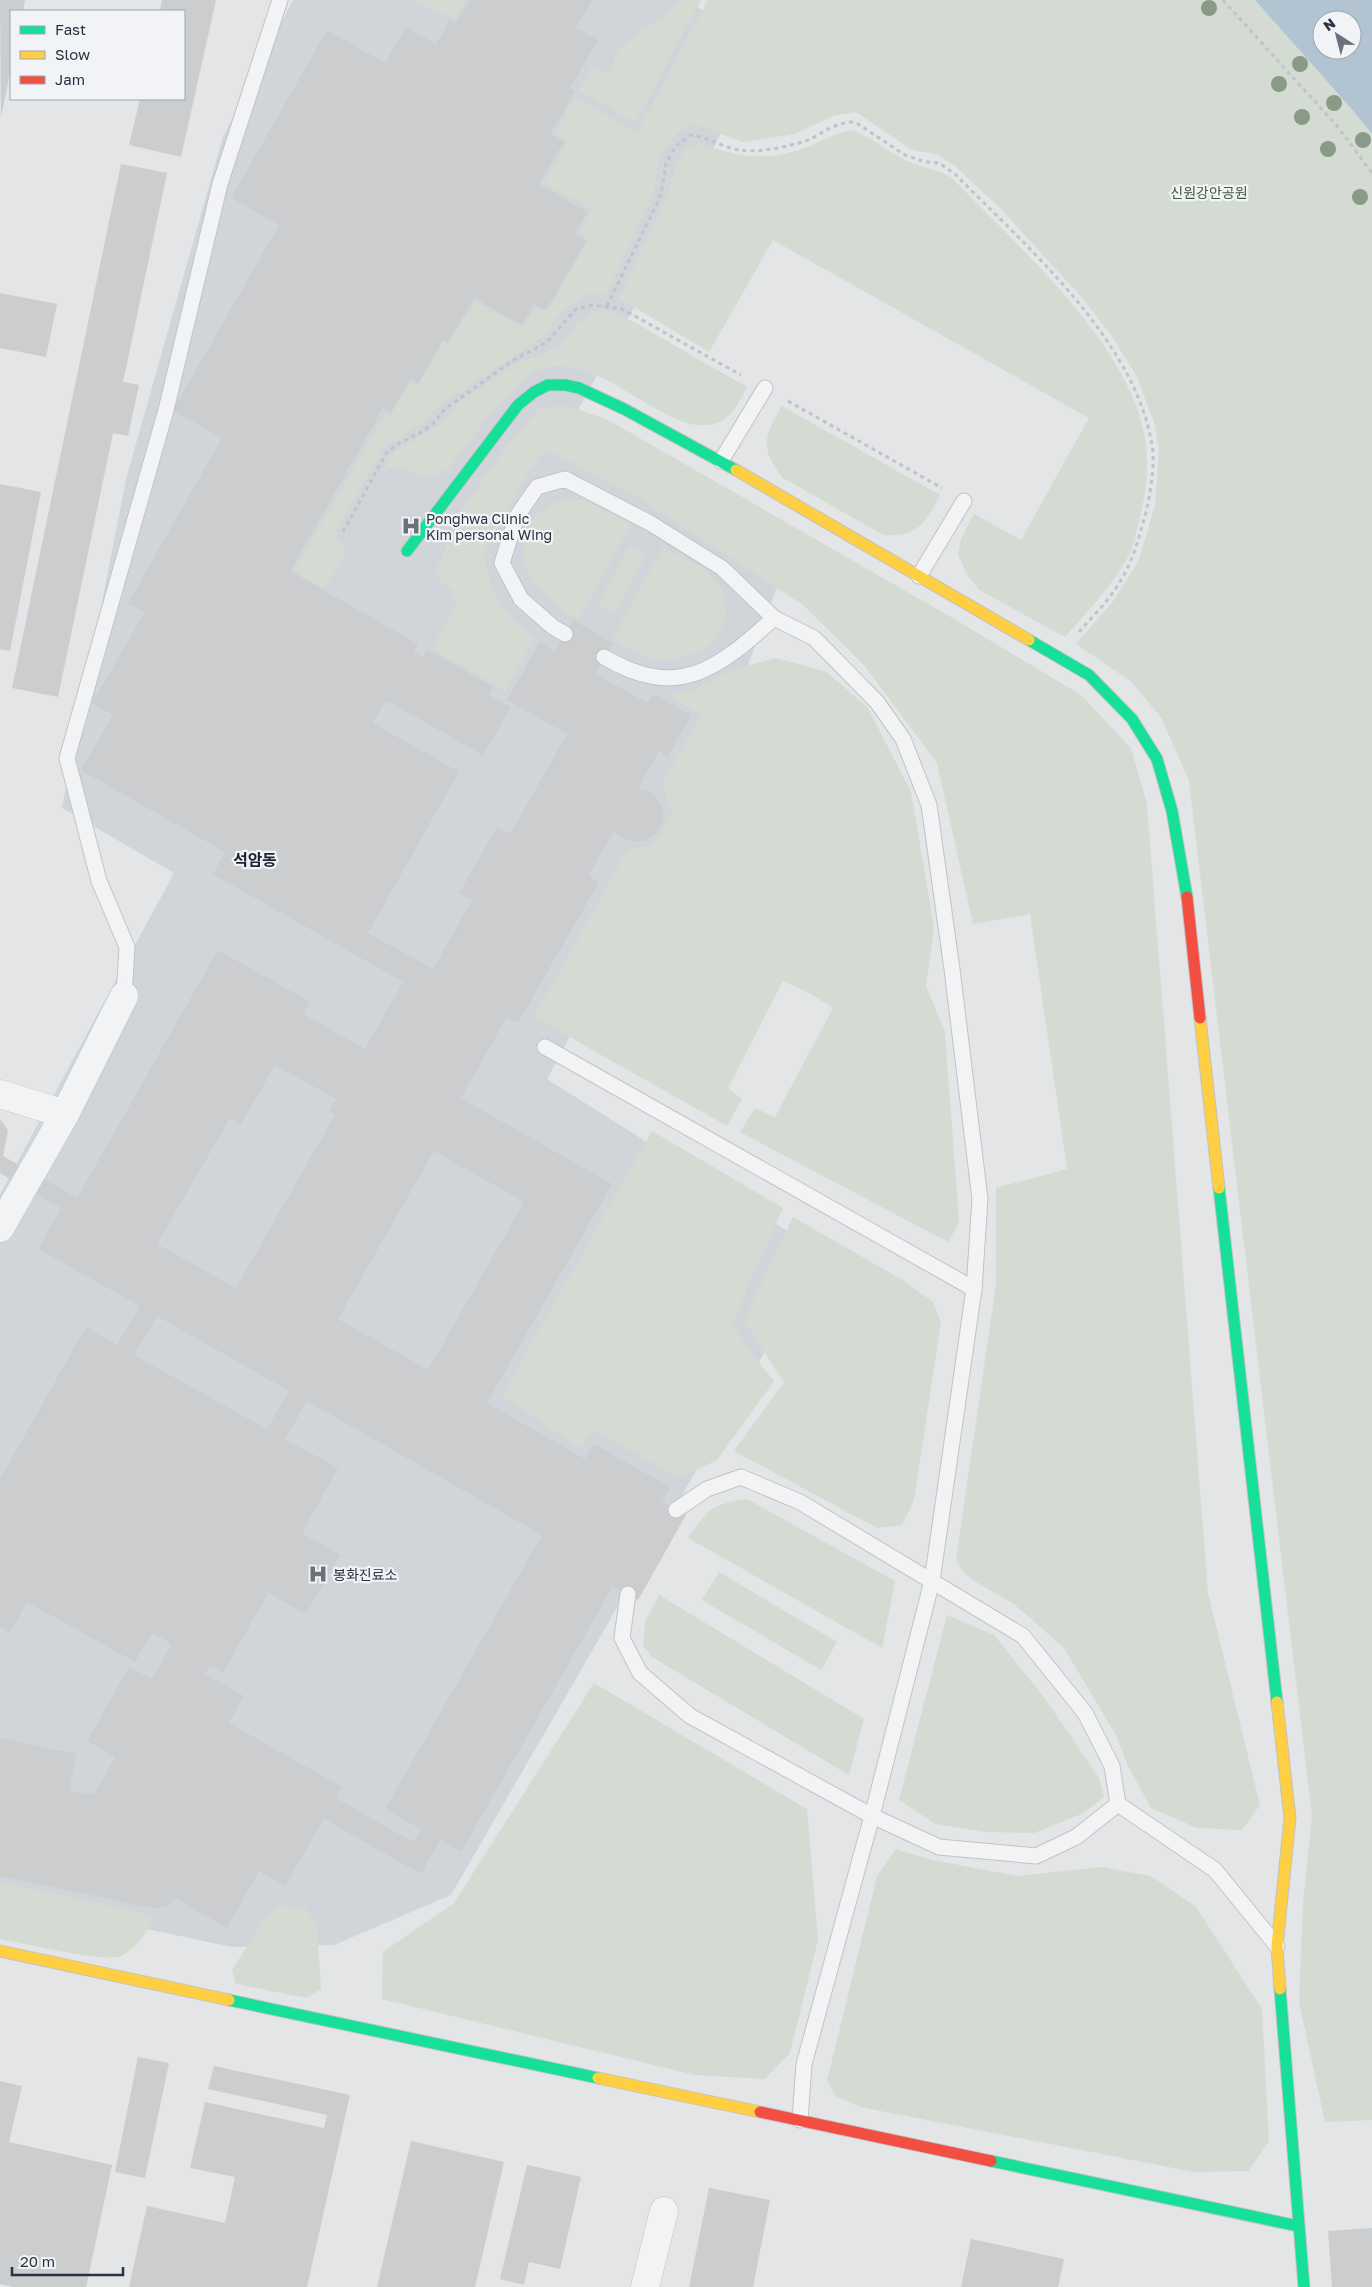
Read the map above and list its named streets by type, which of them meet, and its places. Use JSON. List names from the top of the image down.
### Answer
{
  "districts": ["석암동"],
  "parks": ["신원강안공원"],
  "places": {
    "hospital": ["Ponghwa Clinic Kim personal Wing", "봉화진료소"]
  },
  "legend": ["Fast", "Slow", "Jam"],
  "scale_bar": "20 m",
  "north": "top left"
}
